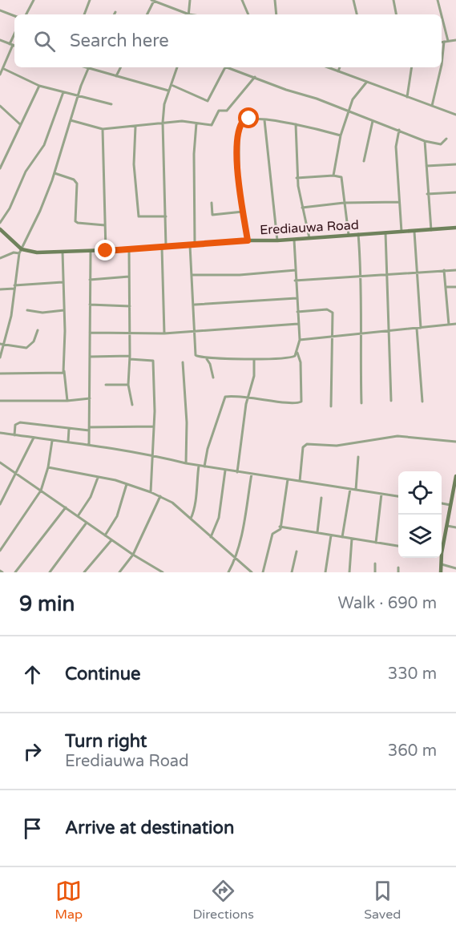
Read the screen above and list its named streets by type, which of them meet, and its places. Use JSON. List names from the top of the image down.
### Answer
{
  "streets": {
    "street": ["Erediauwa Road"]
  },
  "page": {
    "search": "Search here",
    "heading": ["9 min", "Walk · 690 m"],
    "list": [
      ["Continue", "330 m"],
      ["Turn right", "Erediauwa Road", "360 m"],
      "Arrive at destination"
    ],
    "nav": ["Map", "Directions", "Saved"]
  }
}
